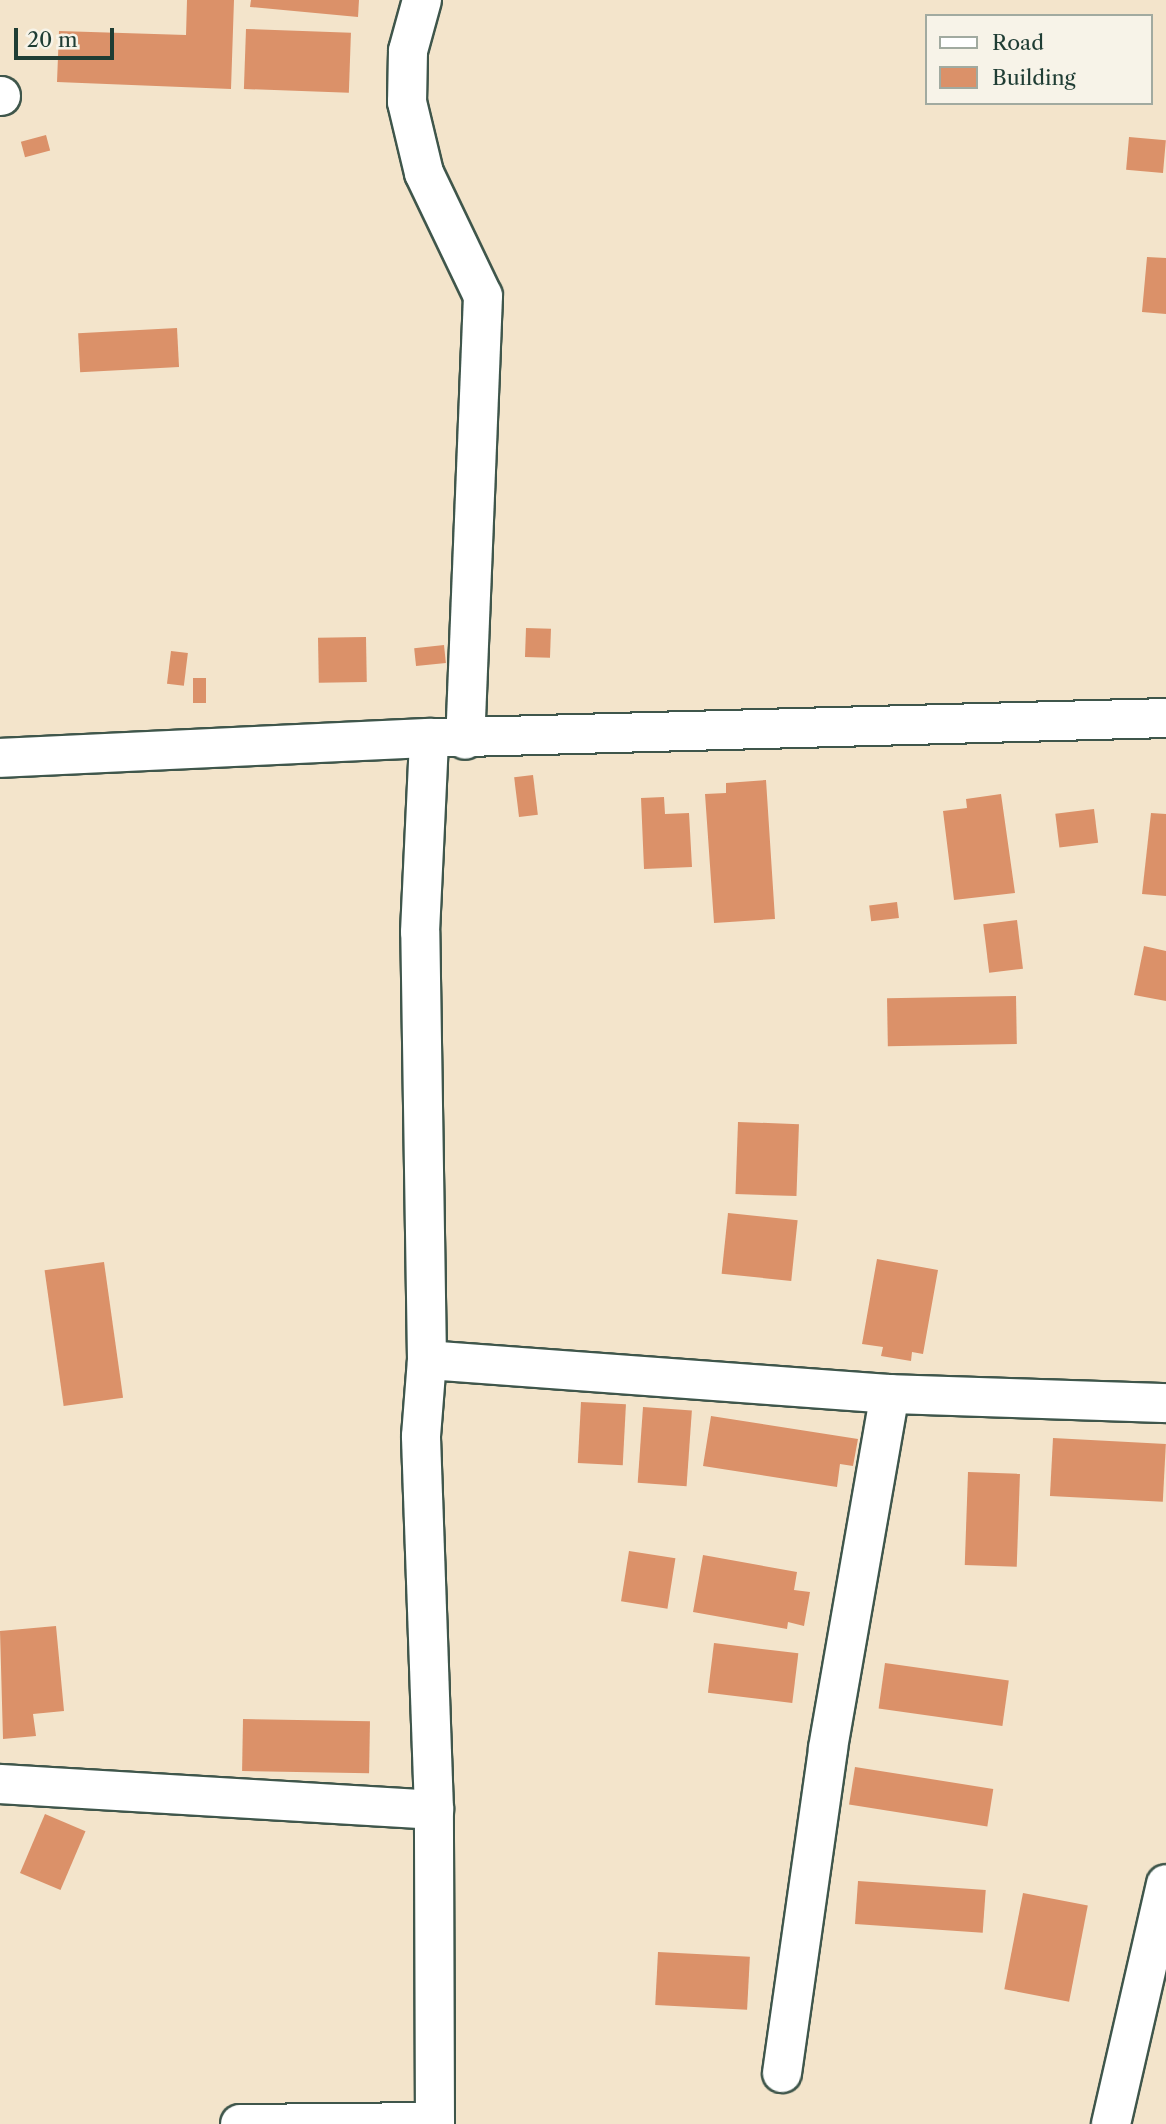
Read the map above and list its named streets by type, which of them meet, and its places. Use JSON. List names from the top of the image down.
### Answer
{
  "legend": ["Road", "Building"],
  "scale_bar": "20 m"
}
